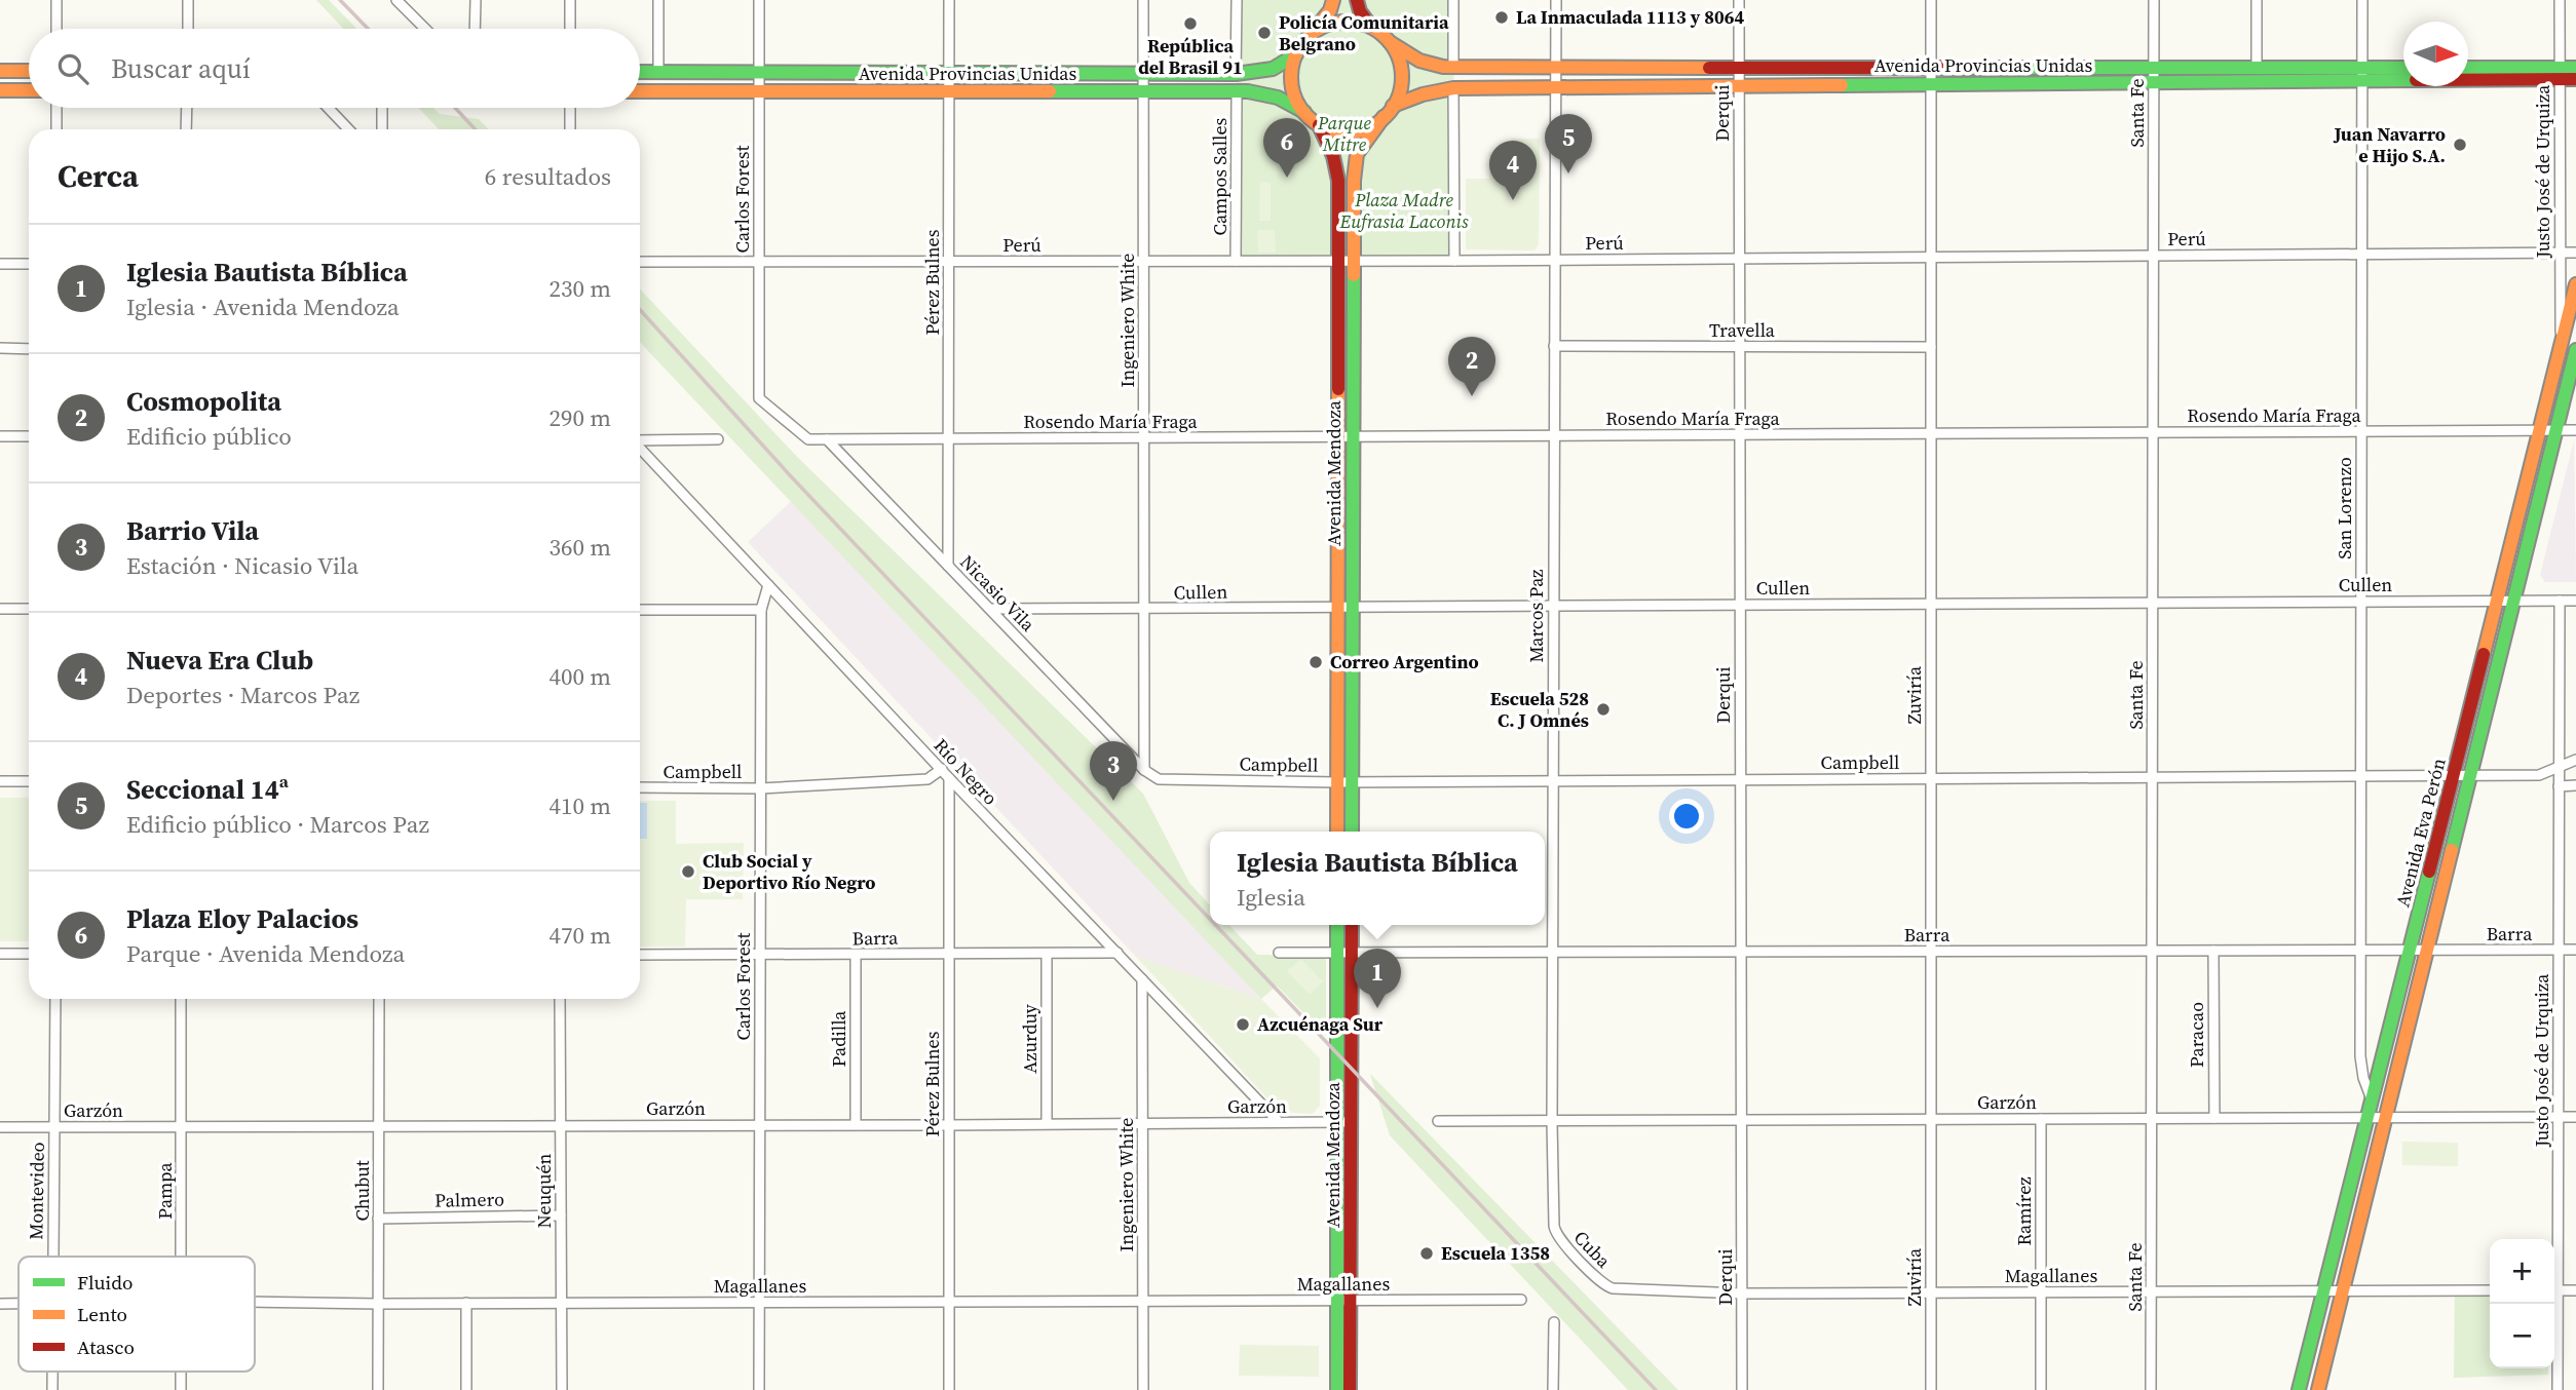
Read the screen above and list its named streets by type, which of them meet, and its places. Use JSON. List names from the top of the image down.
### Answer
{
  "streets": {
    "main road": ["Avenida Provincias Unidas", "Avenida Mendoza", "Avenida Eva Perón"],
    "street": [
      "Derqui",
      "Santa Fe",
      "Justo José de Urquiza",
      "Campos Salles",
      "Carlos Forest",
      "Perú",
      "Pérez Bulnes",
      "Ingeniero White",
      "Travella",
      "Rosendo María Fraga",
      "San Lorenzo",
      "Cullen",
      "Nicasio Vila",
      "Marcos Paz",
      "Zuviría",
      "Campbell",
      "Río Negro",
      "Barra",
      "Paracao",
      "Padilla",
      "Azurduy",
      "Garzón",
      "Montevideo",
      "Pampa",
      "Chubut",
      "Neuquén",
      "Palmero",
      "Ramírez",
      "Cuba",
      "Magallanes"
    ]
  },
  "crossings": [
    ["Avenida Provincias Unidas", "Derqui"],
    ["Avenida Provincias Unidas", "Santa Fe"],
    ["Avenida Provincias Unidas", "Justo José de Urquiza"],
    ["Avenida Provincias Unidas", "Campos Salles"],
    ["Avenida Provincias Unidas", "Carlos Forest"],
    ["Avenida Provincias Unidas", "Pérez Bulnes"],
    ["Avenida Provincias Unidas", "Ingeniero White"],
    ["Avenida Provincias Unidas", "Avenida Mendoza"],
    ["Avenida Provincias Unidas", "San Lorenzo"],
    ["Avenida Provincias Unidas", "Marcos Paz"],
    ["Avenida Provincias Unidas", "Zuviría"],
    ["Derqui", "Perú"],
    ["Derqui", "Travella"],
    ["Derqui", "Rosendo María Fraga"],
    ["Derqui", "Cullen"],
    ["Derqui", "Campbell"],
    ["Derqui", "Barra"],
    ["Derqui", "Garzón"],
    ["Derqui", "Magallanes"],
    ["Santa Fe", "Perú"],
    ["Santa Fe", "Rosendo María Fraga"],
    ["Santa Fe", "Cullen"],
    ["Santa Fe", "Campbell"],
    ["Santa Fe", "Barra"],
    ["Santa Fe", "Garzón"],
    ["Santa Fe", "Magallanes"],
    ["Justo José de Urquiza", "Perú"],
    ["Justo José de Urquiza", "Cullen"],
    ["Justo José de Urquiza", "Campbell"],
    ["Justo José de Urquiza", "Avenida Eva Perón"],
    ["Justo José de Urquiza", "Barra"],
    ["Justo José de Urquiza", "Garzón"],
    ["Campos Salles", "Perú"],
    ["Carlos Forest", "Perú"],
    ["Carlos Forest", "Rosendo María Fraga"],
    ["Carlos Forest", "Campbell"],
    ["Carlos Forest", "Río Negro"],
    ["Carlos Forest", "Barra"],
    ["Carlos Forest", "Garzón"],
    ["Carlos Forest", "Magallanes"],
    ["Perú", "Pérez Bulnes"],
    ["Perú", "Ingeniero White"],
    ["Perú", "Avenida Mendoza"],
    ["Perú", "San Lorenzo"],
    ["Perú", "Marcos Paz"],
    ["Perú", "Zuviría"],
    ["Pérez Bulnes", "Rosendo María Fraga"],
    ["Pérez Bulnes", "Nicasio Vila"],
    ["Pérez Bulnes", "Río Negro"],
    ["Pérez Bulnes", "Barra"],
    ["Pérez Bulnes", "Garzón"],
    ["Pérez Bulnes", "Magallanes"],
    ["Ingeniero White", "Rosendo María Fraga"],
    ["Ingeniero White", "Cullen"],
    ["Ingeniero White", "Nicasio Vila"],
    ["Ingeniero White", "Campbell"],
    ["Ingeniero White", "Río Negro"],
    ["Ingeniero White", "Garzón"],
    ["Ingeniero White", "Magallanes"],
    ["Travella", "Marcos Paz"],
    ["Travella", "Zuviría"],
    ["Rosendo María Fraga", "Avenida Mendoza"],
    ["Rosendo María Fraga", "San Lorenzo"],
    ["Rosendo María Fraga", "Nicasio Vila"],
    ["Rosendo María Fraga", "Marcos Paz"],
    ["Rosendo María Fraga", "Zuviría"],
    ["Rosendo María Fraga", "Avenida Eva Perón"],
    ["Avenida Mendoza", "Cullen"],
    ["Avenida Mendoza", "Campbell"],
    ["Avenida Mendoza", "Barra"],
    ["Avenida Mendoza", "Garzón"],
    ["Avenida Mendoza", "Magallanes"],
    ["San Lorenzo", "Cullen"],
    ["San Lorenzo", "Campbell"],
    ["San Lorenzo", "Avenida Eva Perón"],
    ["San Lorenzo", "Barra"],
    ["Cullen", "Nicasio Vila"],
    ["Cullen", "Marcos Paz"],
    ["Cullen", "Zuviría"],
    ["Cullen", "Avenida Eva Perón"],
    ["Nicasio Vila", "Campbell"],
    ["Marcos Paz", "Campbell"],
    ["Marcos Paz", "Barra"],
    ["Marcos Paz", "Garzón"],
    ["Marcos Paz", "Cuba"],
    ["Zuviría", "Campbell"],
    ["Zuviría", "Barra"],
    ["Zuviría", "Garzón"],
    ["Zuviría", "Magallanes"],
    ["Campbell", "Río Negro"],
    ["Campbell", "Avenida Eva Perón"],
    ["Río Negro", "Barra"],
    ["Río Negro", "Garzón"],
    ["Avenida Eva Perón", "Barra"],
    ["Avenida Eva Perón", "Garzón"],
    ["Avenida Eva Perón", "Magallanes"],
    ["Barra", "Paracao"],
    ["Barra", "Padilla"],
    ["Barra", "Azurduy"],
    ["Paracao", "Garzón"],
    ["Padilla", "Garzón"],
    ["Azurduy", "Garzón"],
    ["Garzón", "Montevideo"],
    ["Garzón", "Pampa"],
    ["Garzón", "Chubut"],
    ["Garzón", "Neuquén"],
    ["Garzón", "Ramírez"],
    ["Chubut", "Palmero"],
    ["Chubut", "Magallanes"],
    ["Neuquén", "Palmero"],
    ["Neuquén", "Magallanes"],
    ["Ramírez", "Magallanes"],
    ["Cuba", "Magallanes"]
  ],
  "parks": ["Parque Mitre", "Plaza Madre Eufrasia Laconis"],
  "places": [
    "La Inmaculada 1113 y 8064",
    "República del Brasil 91",
    "Policía Comunitaria Belgrano",
    "Juan Navarro e Hijo S.A.",
    "Correo Argentino",
    "Escuela 528 C. J Omnés",
    "Club Social y Deportivo Río Negro",
    "Azcuénaga Sur",
    "Escuela 1358"
  ],
  "legend": ["Fluido", "Lento", "Atasco"],
  "north": "right",
  "page": {
    "search": "Buscar aquí",
    "pins": [
      "5",
      "6",
      "4",
      "2",
      "3",
      "1"
    ],
    "heading": ["Cerca", "6 resultados"],
    "list": [
      {
        "mark": "1",
        "name": "Iglesia Bautista Bíblica",
        "note": "Iglesia · Avenida Mendoza",
        "value": "230 m"
      },
      {
        "mark": "2",
        "name": "Cosmopolita",
        "note": "Edificio público",
        "value": "290 m"
      },
      {
        "mark": "3",
        "name": "Barrio Vila",
        "note": "Estación · Nicasio Vila",
        "value": "360 m"
      },
      {
        "mark": "4",
        "name": "Nueva Era Club",
        "note": "Deportes · Marcos Paz",
        "value": "400 m"
      },
      {
        "mark": "5",
        "name": "Seccional 14ª",
        "note": "Edificio público · Marcos Paz",
        "value": "410 m"
      },
      {
        "mark": "6",
        "name": "Plaza Eloy Palacios",
        "note": "Parque · Avenida Mendoza",
        "value": "470 m"
      }
    ],
    "popup": ["Iglesia Bautista Bíblica", "Iglesia"],
    "map_buttons": ["+", "−"]
  }
}
